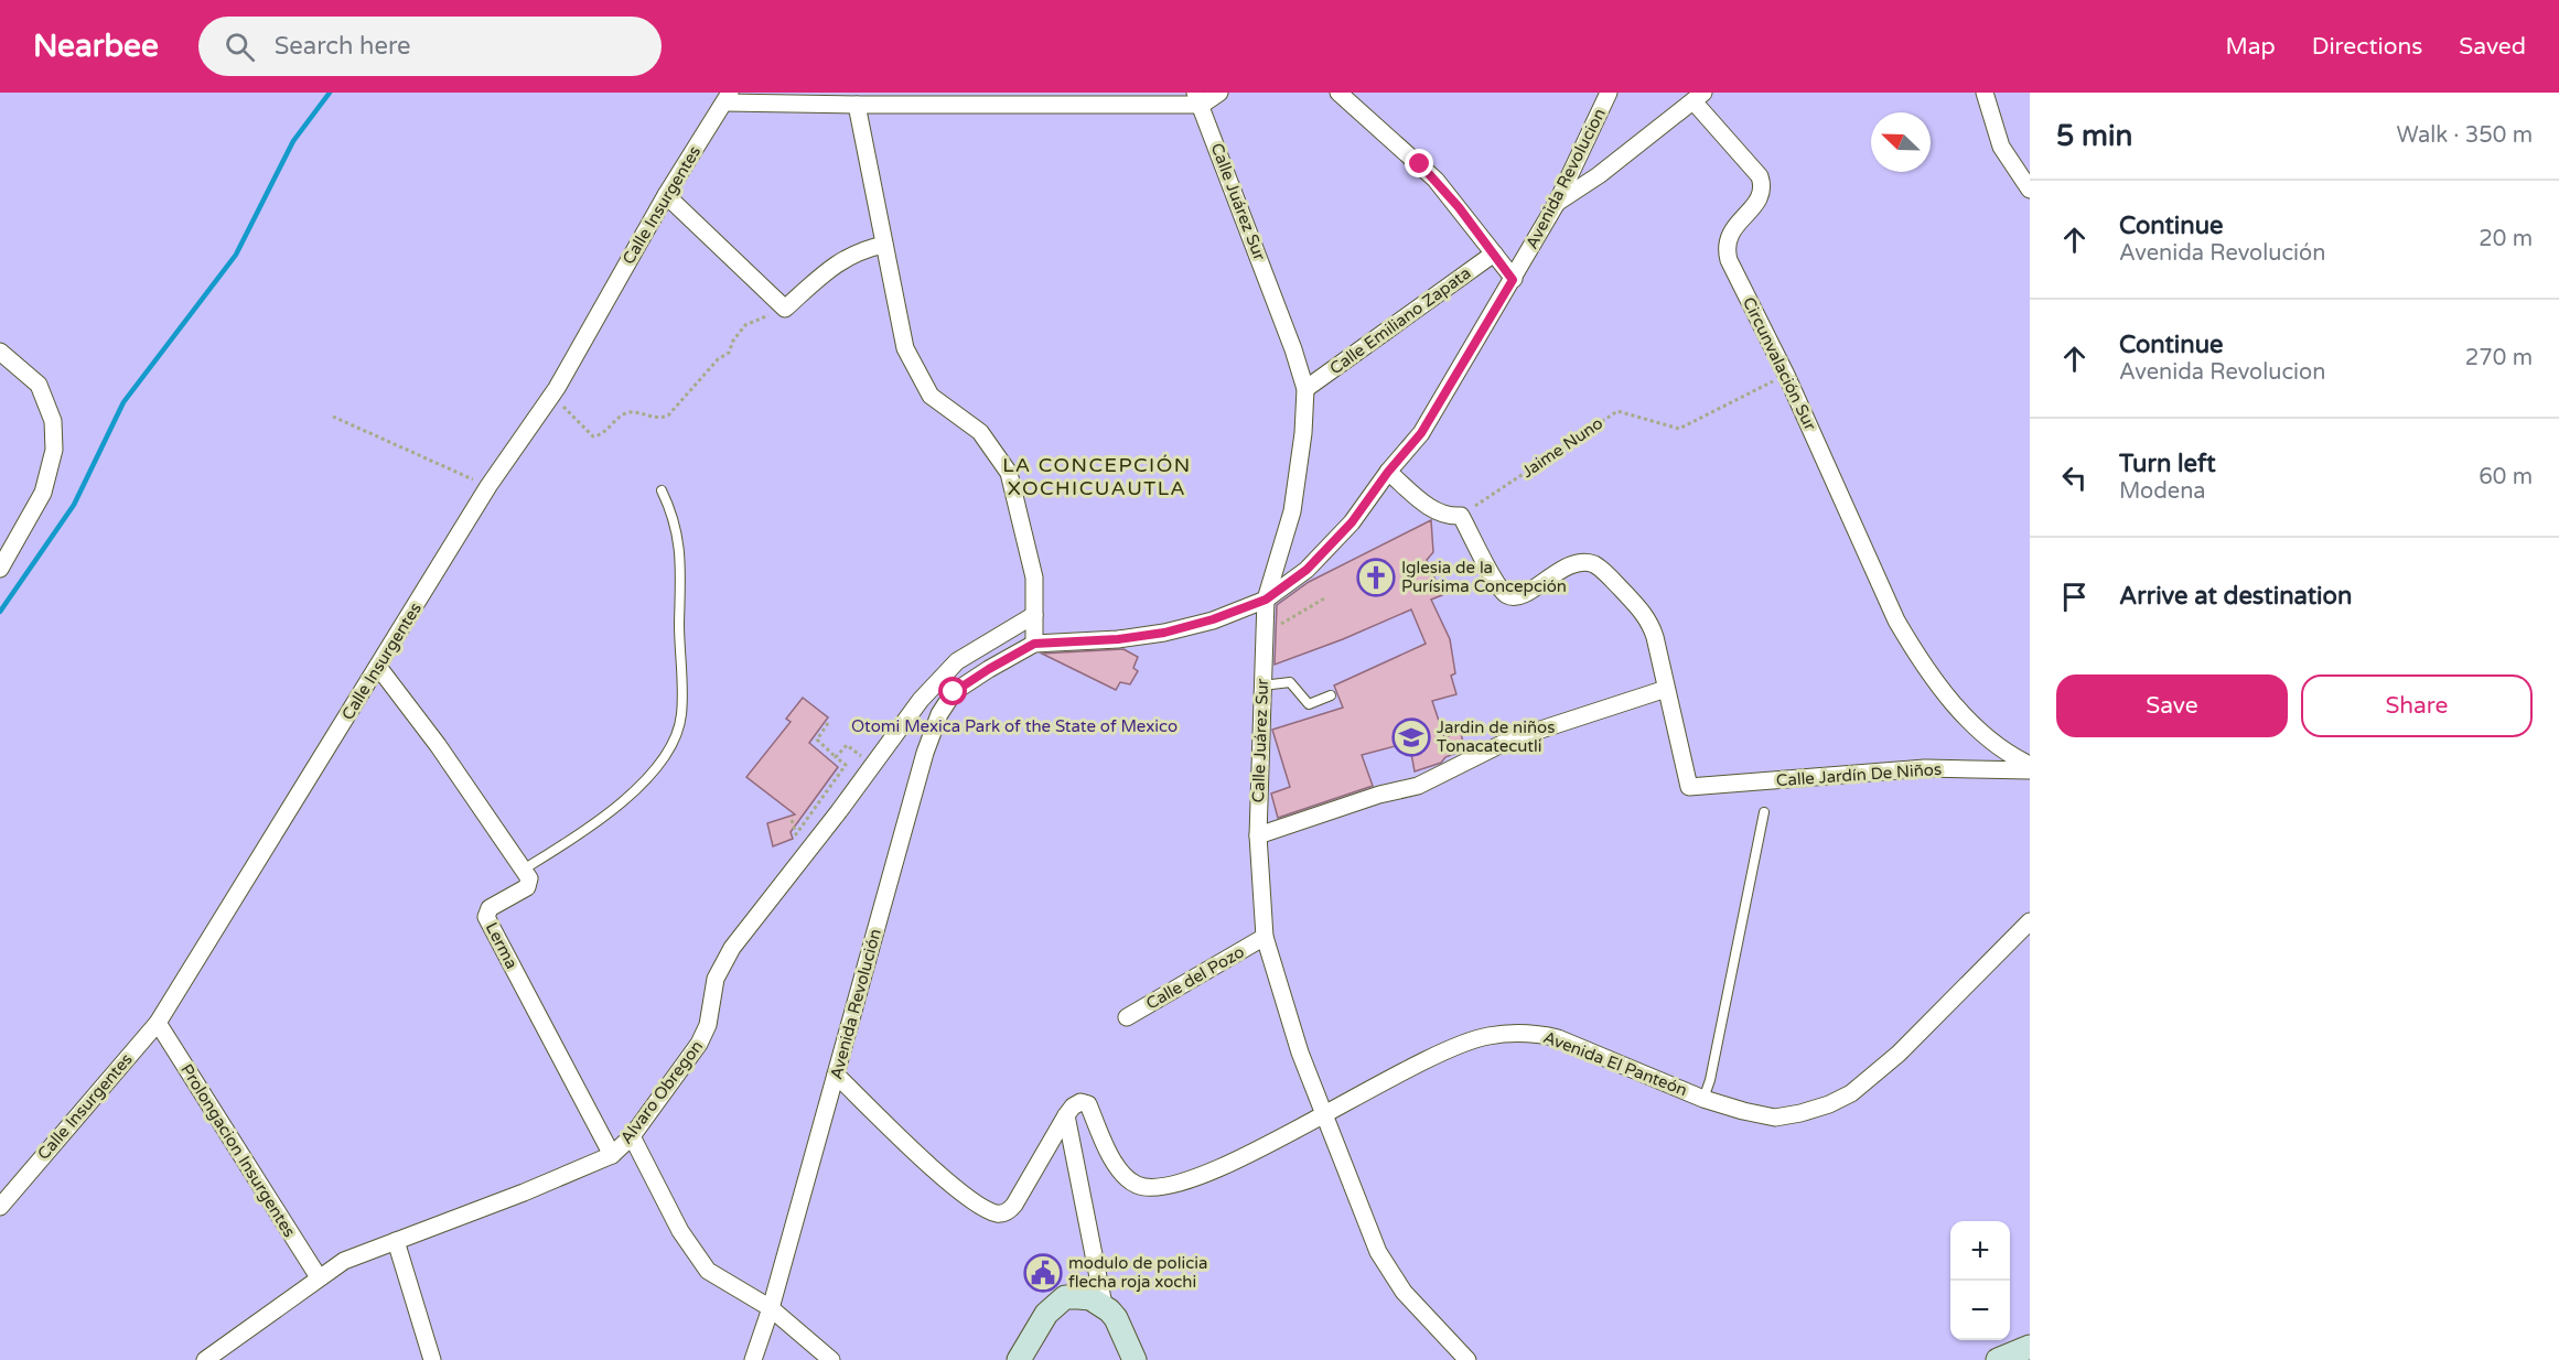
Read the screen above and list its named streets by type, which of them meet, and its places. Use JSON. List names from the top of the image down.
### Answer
{
  "streets": {
    "street": [
      "Avenida Revolucion",
      "Calle Juárez Sur",
      "Calle Insurgentes",
      "Calle Emiliano Zapata",
      "Circunvalación Sur",
      "Calle Jardín De Niños",
      "Lerma",
      "Calle del Pozo",
      "Avenida Revolución",
      "Avenida El Panteón",
      "Alvaro Obregon",
      "Prolongacion Insurgentes"
    ],
    "path": ["Jaime Nuno"]
  },
  "crossings": [
    ["Avenida Revolucion", "Calle Juárez Sur"],
    ["Avenida Revolucion", "Circunvalación Sur"],
    ["Avenida Revolucion", "Avenida Revolución"],
    ["Calle Juárez Sur", "Calle Emiliano Zapata"],
    ["Calle Juárez Sur", "Calle del Pozo"],
    ["Calle Juárez Sur", "Avenida El Panteón"],
    ["Calle Insurgentes", "Prolongacion Insurgentes"],
    ["Circunvalación Sur", "Jaime Nuno"],
    ["Lerma", "Alvaro Obregon"],
    ["Alvaro Obregon", "Prolongacion Insurgentes"]
  ],
  "districts": ["LA CONCEPCIÓN XOCHICUAUTLA"],
  "parks": ["Otomi Mexica Park of the State of Mexico"],
  "places": {
    "church": ["Iglesia de la Purísima Concepción"],
    "school or university": ["Jardin de niños Tonacatecutli"],
    "public building": ["modulo de policia flecha roja xochi"]
  },
  "north": "top left",
  "page": {
    "header": "Nearbee",
    "search": "Search here",
    "nav": ["Map", "Directions", "Saved"],
    "heading": ["5 min", "Walk · 350 m"],
    "list": [
      ["Continue", "Avenida Revolución", "20 m"],
      ["Continue", "Avenida Revolucion", "270 m"],
      ["Turn left", "Modena", "60 m"],
      "Arrive at destination"
    ],
    "buttons": ["Save", "Share"],
    "map_buttons": ["+", "−"]
  }
}
